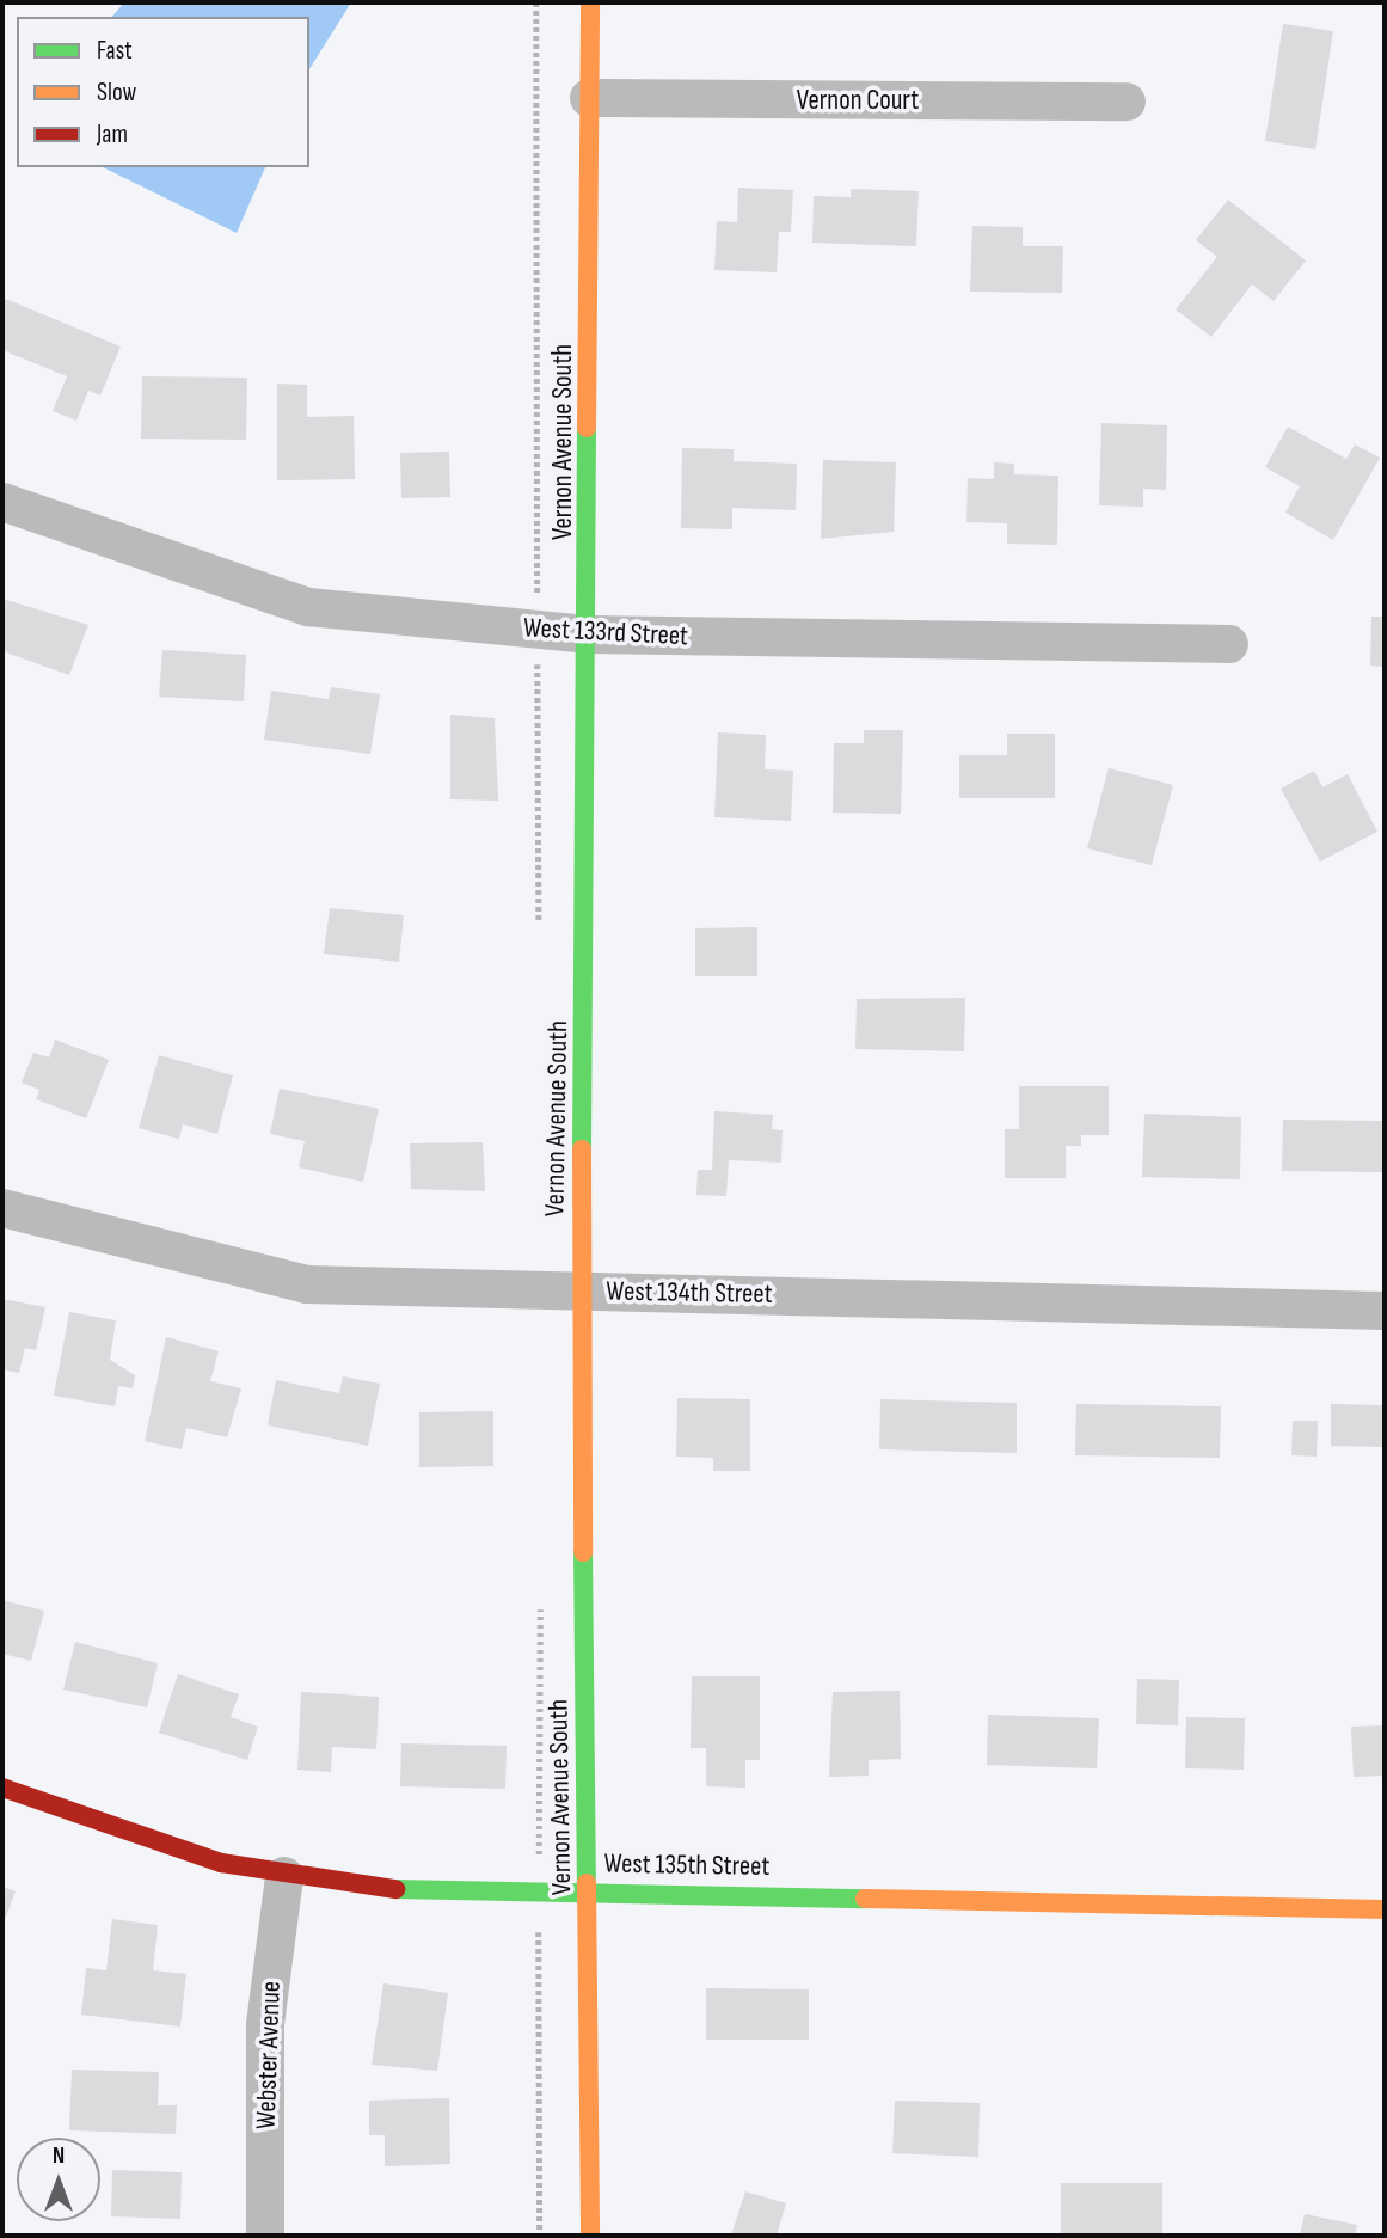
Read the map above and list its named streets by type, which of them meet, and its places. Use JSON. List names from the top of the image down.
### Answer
{
  "streets": {
    "street": [
      "Vernon Court",
      "Vernon Avenue South",
      "West 133rd Street",
      "West 134th Street",
      "West 135th Street",
      "Webster Avenue"
    ]
  },
  "crossings": [
    ["Vernon Court", "Vernon Avenue South"],
    ["Vernon Avenue South", "West 133rd Street"],
    ["Vernon Avenue South", "West 134th Street"],
    ["Vernon Avenue South", "West 135th Street"],
    ["West 135th Street", "Webster Avenue"]
  ],
  "legend": ["Fast", "Slow", "Jam"],
  "north": "top"
}
